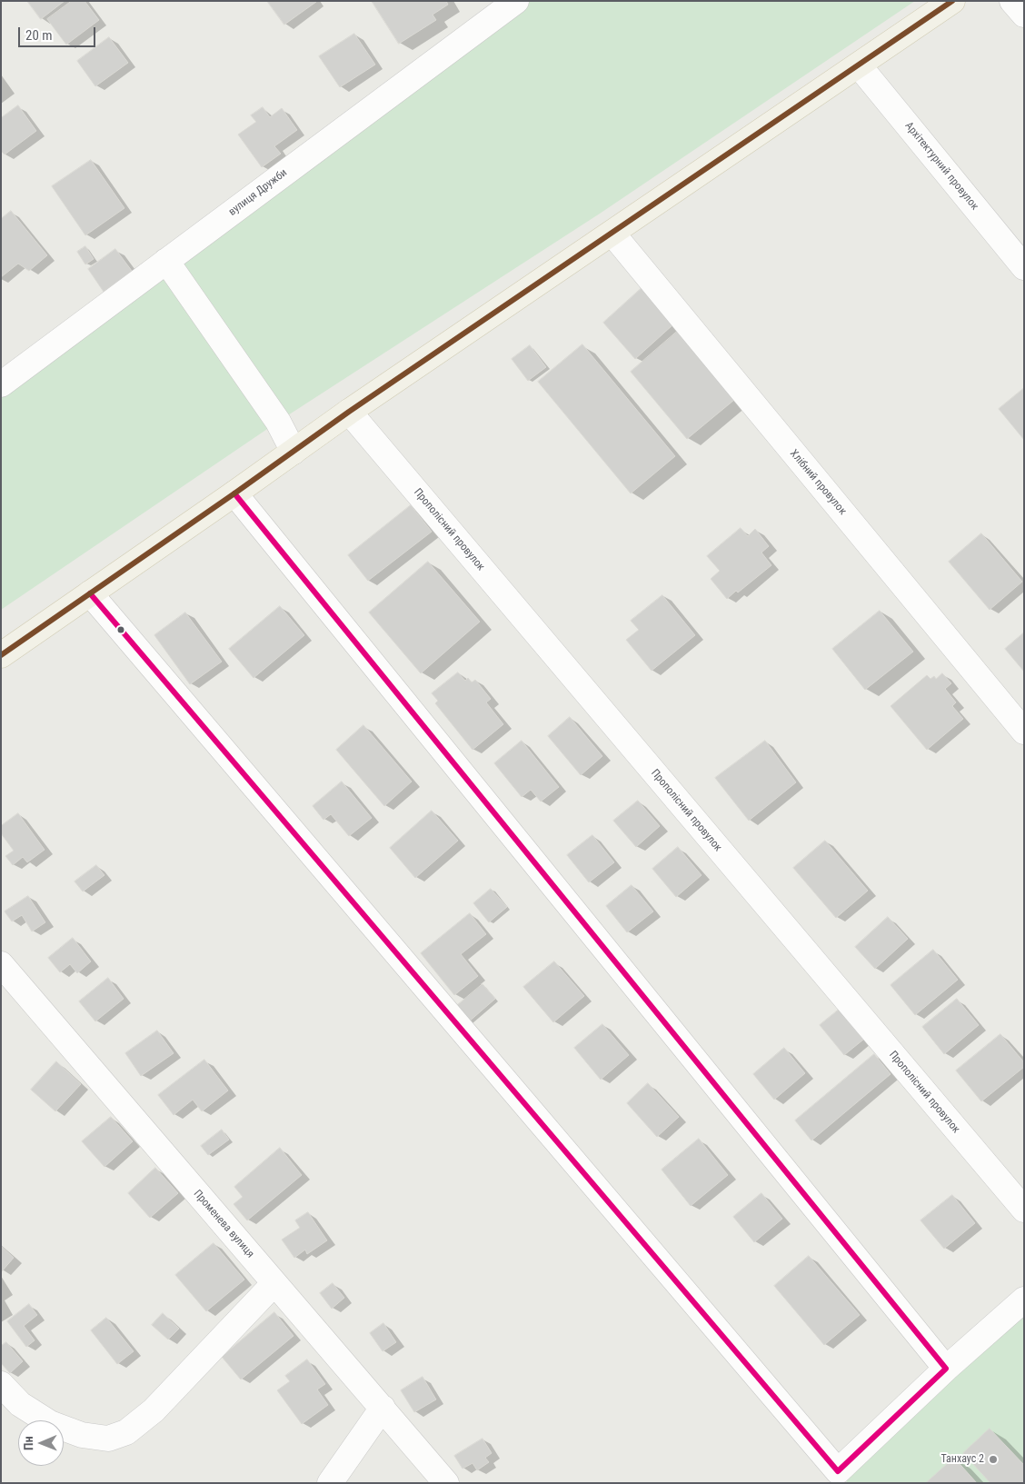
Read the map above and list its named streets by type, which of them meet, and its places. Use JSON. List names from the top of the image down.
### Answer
{
  "streets": {
    "street": [
      "Архітектурний провулок",
      "вулиця Дружби",
      "Хлібний провулок",
      "Прополісний провулок",
      "Променева вулиця"
    ]
  },
  "places": ["Танхаус 2"],
  "scale_bar": "20 m",
  "north": "left"
}
